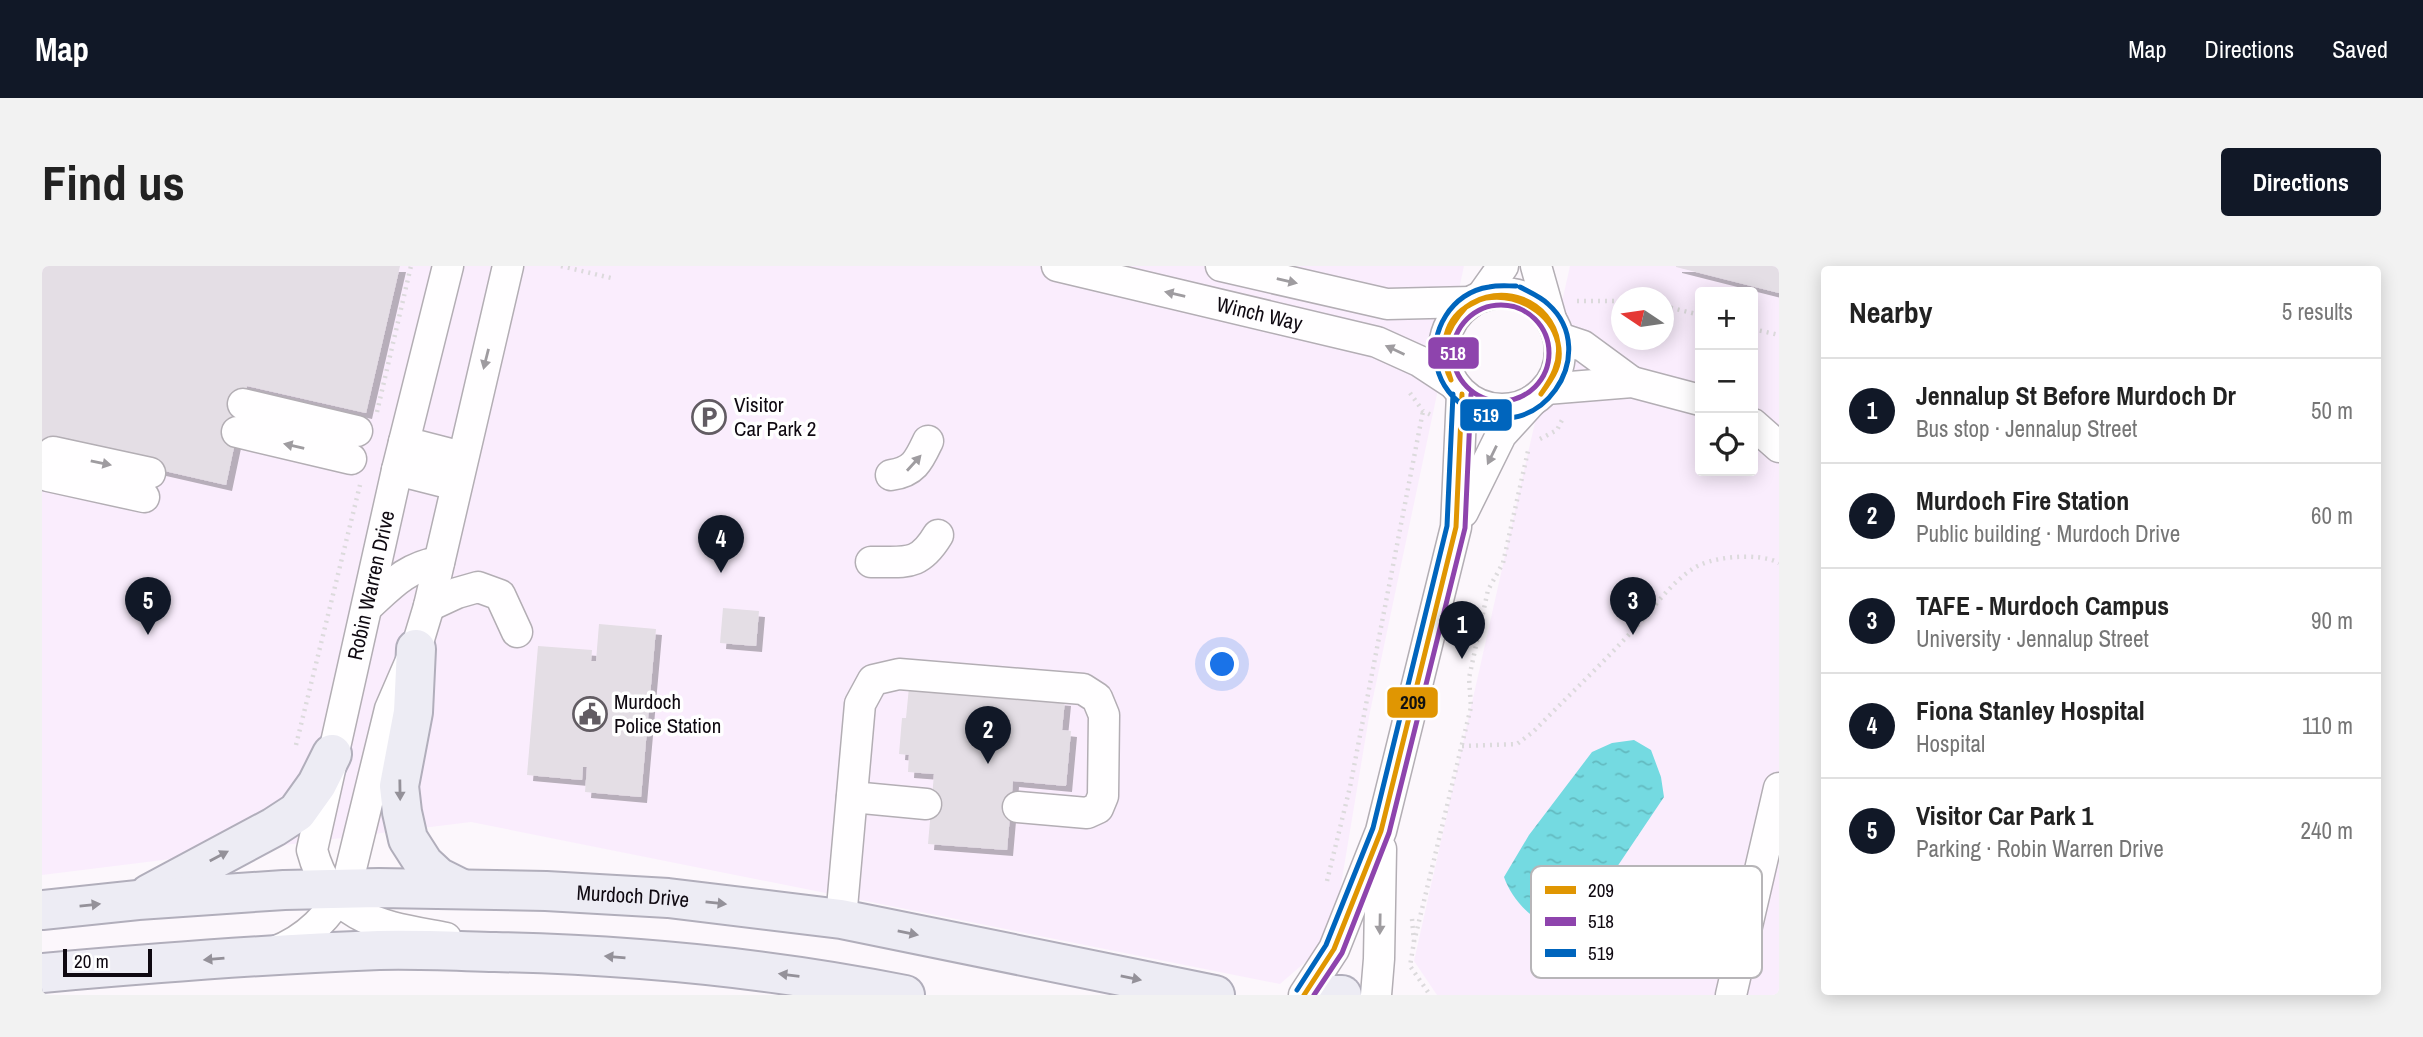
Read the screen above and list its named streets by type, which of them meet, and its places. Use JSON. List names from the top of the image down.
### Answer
{
  "streets": {
    "main road": ["Murdoch Drive"],
    "street": ["Winch Way", "Robin Warren Drive"]
  },
  "crossings": [
    ["Robin Warren Drive", "Murdoch Drive"]
  ],
  "places": {
    "parking": ["Visitor Car Park 2"],
    "public building": ["Murdoch Police Station"]
  },
  "lines": ["transit line 519", "transit line 209", "transit line 518"],
  "legend": ["209", "518", "519"],
  "scale_bar": "20 m",
  "north": "left",
  "page": {
    "header": "Map",
    "nav": ["Map", "Directions", "Saved"],
    "buttons": "Directions",
    "title": "Find us",
    "heading": ["Nearby", "5 results"],
    "map_buttons": ["+", "−"],
    "list": [
      {
        "mark": "1",
        "name": "Jennalup St Before Murdoch Dr",
        "note": "Bus stop · Jennalup Street",
        "value": "50 m"
      },
      {
        "mark": "2",
        "name": "Murdoch Fire Station",
        "note": "Public building · Murdoch Drive",
        "value": "60 m"
      },
      {
        "mark": "3",
        "name": "TAFE - Murdoch Campus",
        "note": "University · Jennalup Street",
        "value": "90 m"
      },
      {
        "mark": "4",
        "name": "Fiona Stanley Hospital",
        "note": "Hospital",
        "value": "110 m"
      },
      {
        "mark": "5",
        "name": "Visitor Car Park 1",
        "note": "Parking · Robin Warren Drive",
        "value": "240 m"
      }
    ],
    "pins": [
      "4",
      "3",
      "5",
      "1",
      "2"
    ],
    "scale": "20 m"
  }
}
